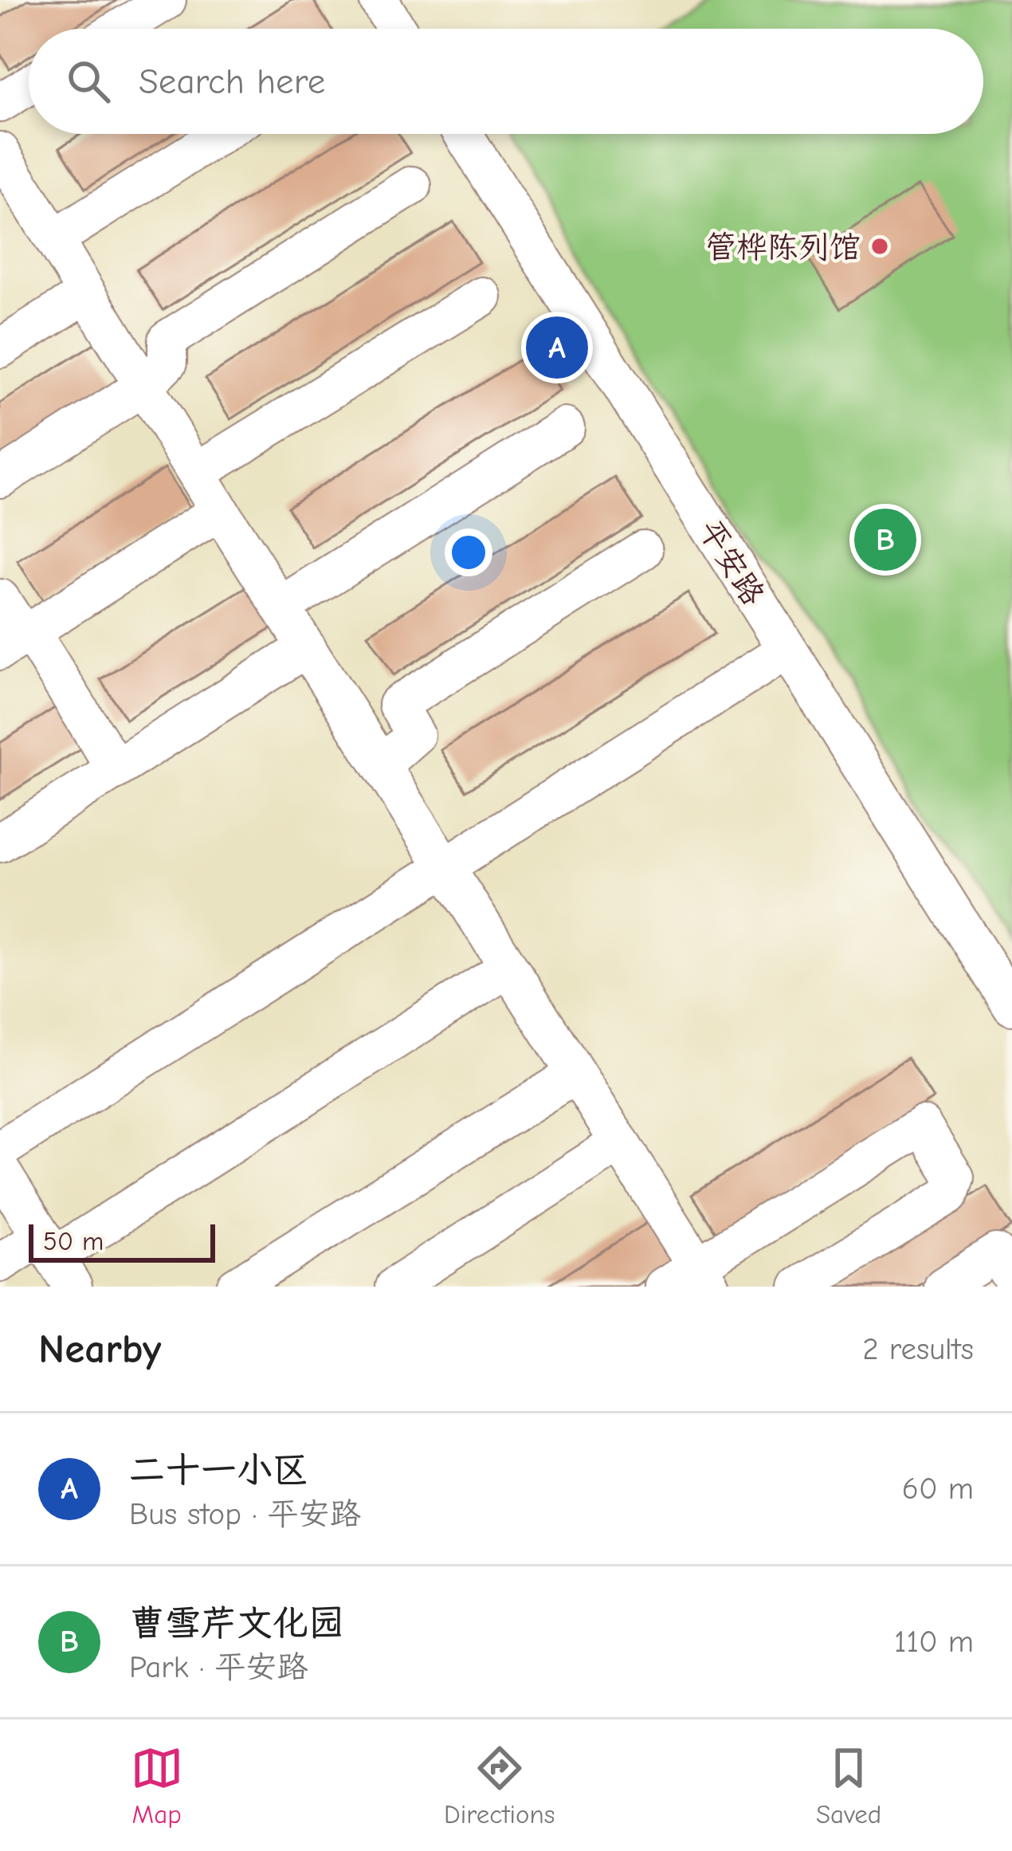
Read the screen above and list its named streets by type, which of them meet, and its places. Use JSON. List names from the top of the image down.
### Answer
{
  "streets": {
    "street": ["平安路"]
  },
  "places": ["管桦陈列馆"],
  "scale_bar": "50 m",
  "page": {
    "search": "Search here",
    "pins": ["A", "B"],
    "scale": "50 m",
    "heading": ["Nearby", "2 results"],
    "list": [
      {
        "mark": "A",
        "name": "二十一小区",
        "note": "Bus stop · 平安路",
        "value": "60 m"
      },
      {
        "mark": "B",
        "name": "曹雪芹文化园",
        "note": "Park · 平安路",
        "value": "110 m"
      }
    ],
    "nav": ["Map", "Directions", "Saved"]
  }
}
